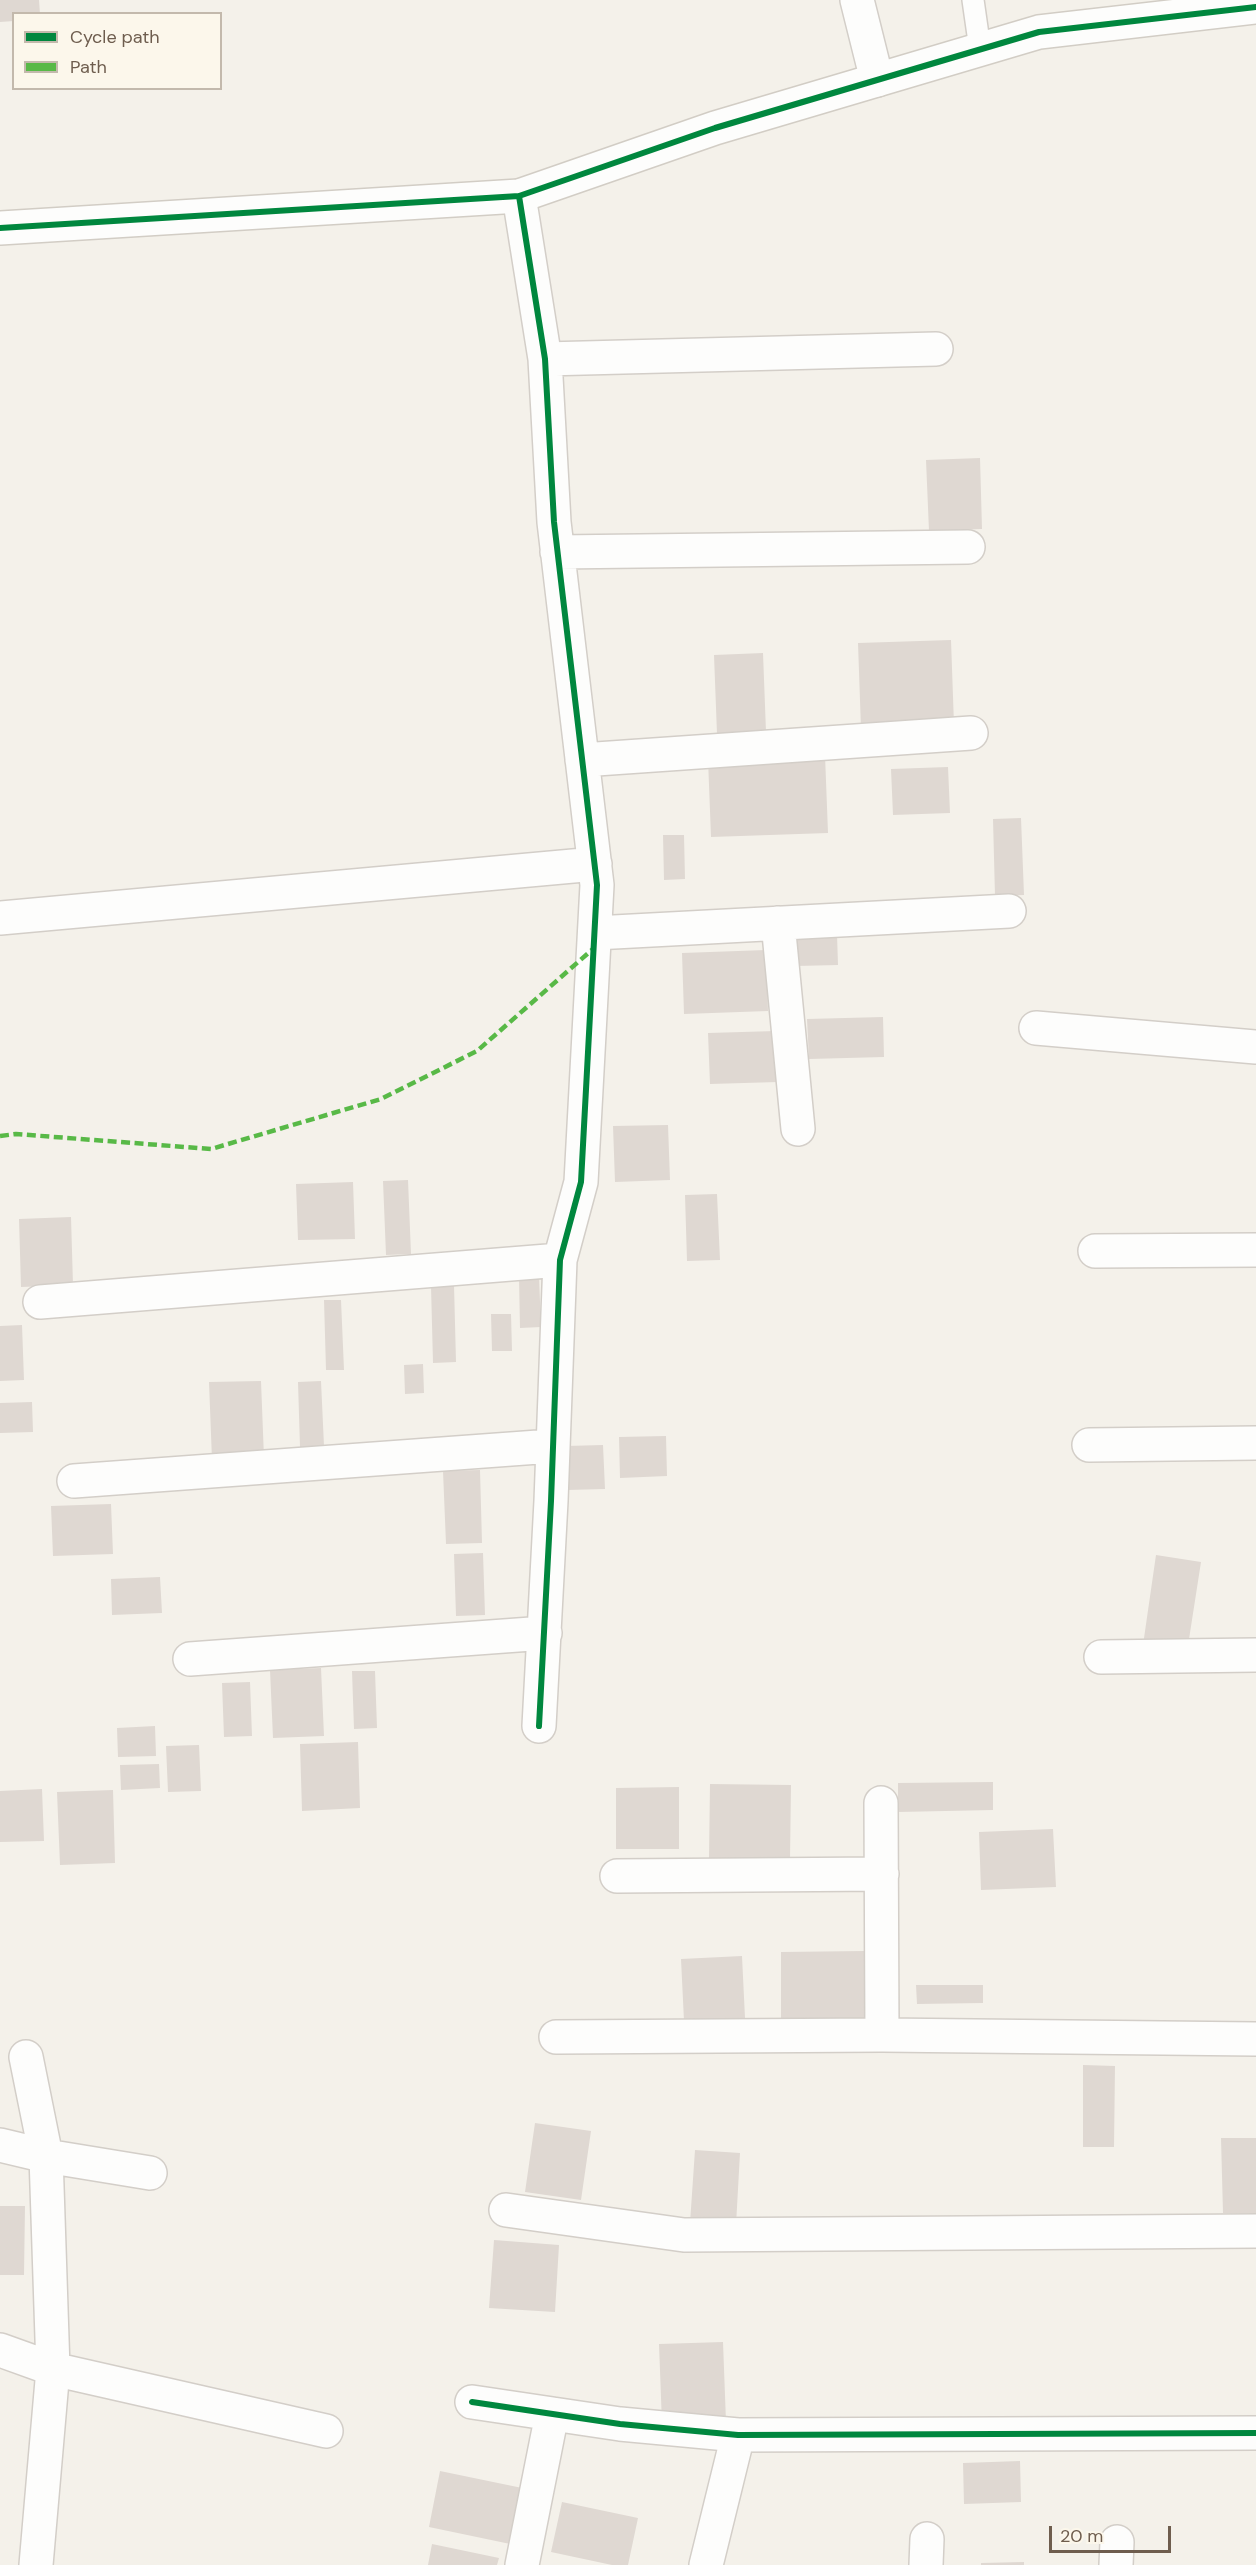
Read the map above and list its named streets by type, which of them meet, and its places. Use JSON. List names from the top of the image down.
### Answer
{
  "legend": ["Cycle path", "Path"],
  "scale_bar": "20 m"
}
